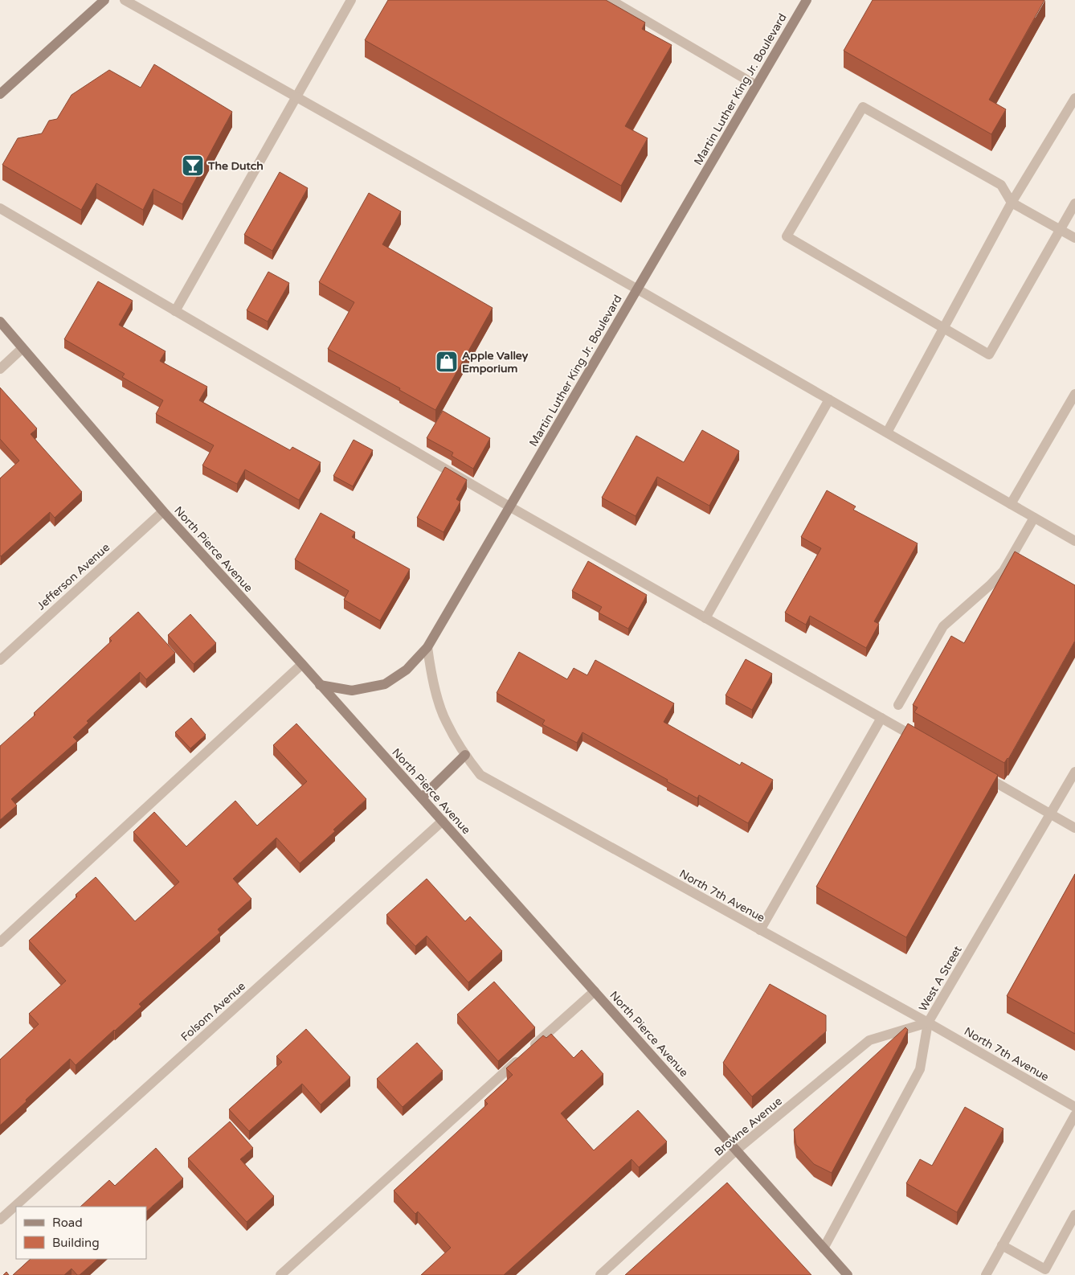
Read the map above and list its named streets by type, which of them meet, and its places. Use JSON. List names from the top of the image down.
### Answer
{
  "streets": {
    "street": [
      "Martin Luther King Jr. Boulevard",
      "North Pierce Avenue",
      "Jefferson Avenue",
      "North 7th Avenue",
      "West A Street",
      "Folsom Avenue",
      "Browne Avenue"
    ]
  },
  "crossings": [
    ["Martin Luther King Jr. Boulevard", "North Pierce Avenue"],
    ["Martin Luther King Jr. Boulevard", "North 7th Avenue"],
    ["North Pierce Avenue", "Jefferson Avenue"],
    ["North Pierce Avenue", "West A Street"],
    ["North Pierce Avenue", "Folsom Avenue"],
    ["North Pierce Avenue", "Browne Avenue"],
    ["North 7th Avenue", "West A Street"],
    ["North 7th Avenue", "Browne Avenue"],
    ["West A Street", "Browne Avenue"]
  ],
  "places": {
    "bar": ["The Dutch"],
    "shop": ["Apple Valley Emporium"]
  },
  "legend": ["Road", "Building"]
}
